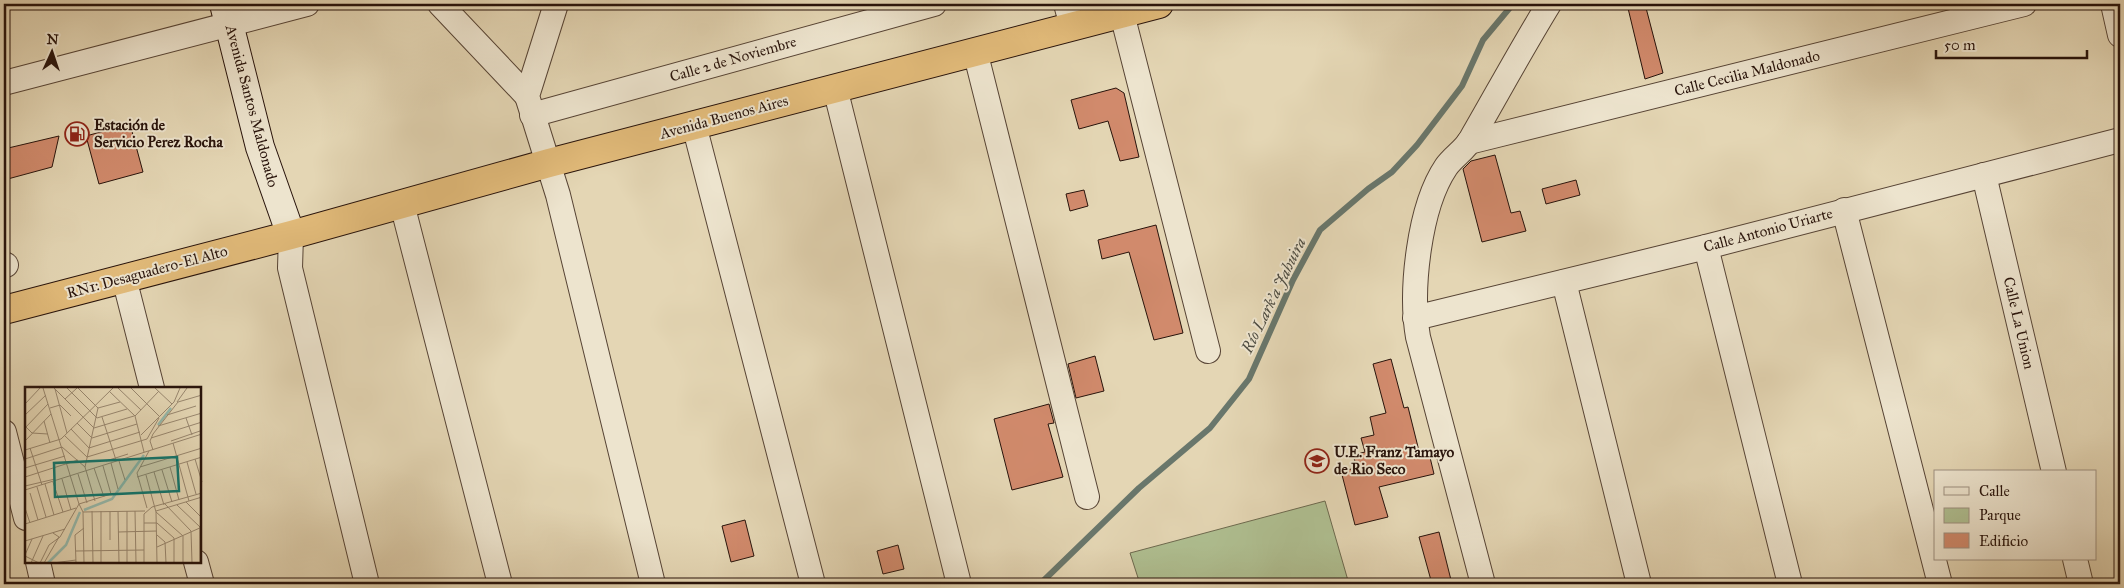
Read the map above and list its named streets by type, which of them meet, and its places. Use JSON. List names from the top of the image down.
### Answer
{
  "streets": {
    "highway": ["Avenida Buenos Aires", "RN1: Desaguadero-El Alto"],
    "street": [
      "Calle 2 de Noviembre",
      "Calle Cecilia Maldonado",
      "Avenida Santos Maldonado",
      "Calle Antonio Uriarte",
      "Calle La Union"
    ]
  },
  "crossings": [
    ["Avenida Santos Maldonado", "Avenida Buenos Aires"],
    ["Avenida Santos Maldonado", "RN1: Desaguadero-El Alto"],
    ["Avenida Buenos Aires", "RN1: Desaguadero-El Alto"],
    ["Calle Antonio Uriarte", "Calle La Union"]
  ],
  "water": ["Río Lark’a Jahuira"],
  "places": {
    "fuel station": ["Estación de Servicio Perez Rocha"],
    "school or university": ["U.E. Franz Tamayo de Rio Seco"]
  },
  "legend": ["Calle", "Parque", "Edificio"],
  "scale_bar": "50 m",
  "north": "top"
}
